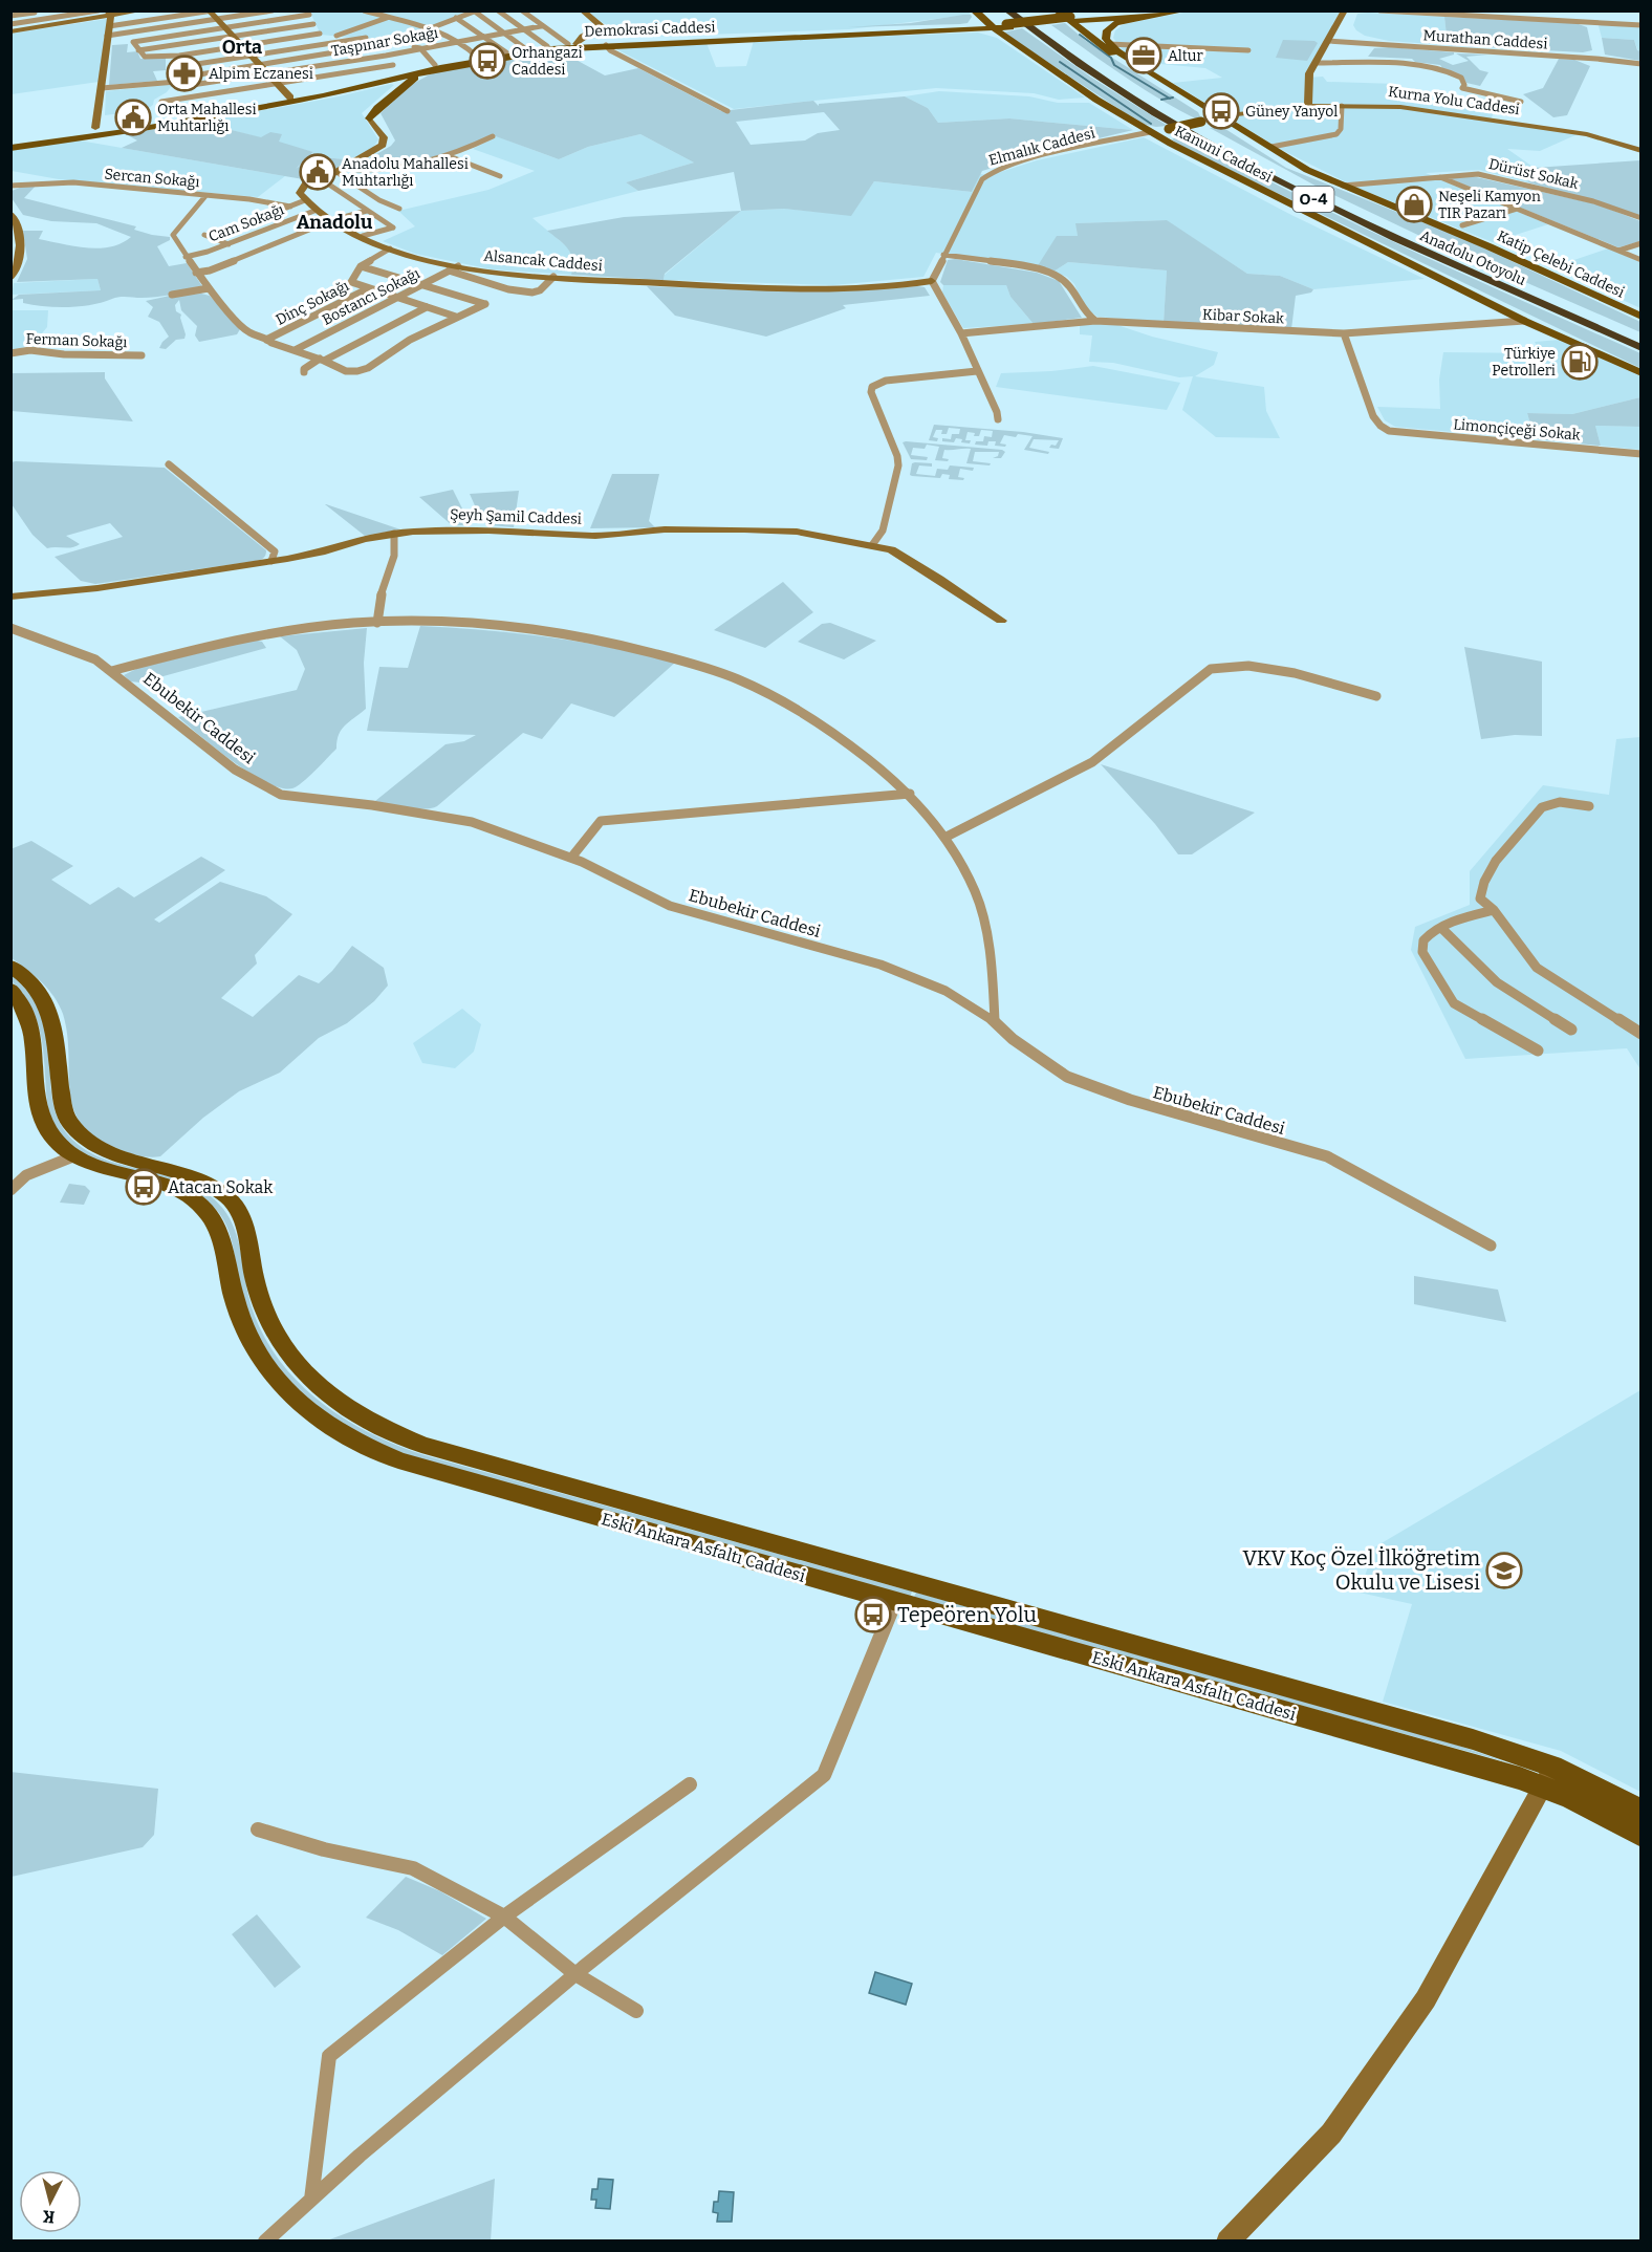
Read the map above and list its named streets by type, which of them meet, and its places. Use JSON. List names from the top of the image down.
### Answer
{
  "streets": {
    "highway": ["O-4", "Anadolu Otoyolu"],
    "main road": [
      "Demokrasi Caddesi",
      "Kanuni Caddesi",
      "Katip Çelebi Caddesi",
      "Eski Ankara Asfaltı Caddesi"
    ],
    "street": [
      "Murathan Caddesi",
      "Taşpınar Sokağı",
      "Kurna Yolu Caddesi",
      "Elmalık Caddesi",
      "Dürüst Sokak",
      "Sercan Sokağı",
      "Cam Sokağı",
      "Alsancak Caddesi",
      "Bostancı Sokağı",
      "Dinç Sokağı",
      "Kibar Sokak",
      "Ferman Sokağı",
      "Limonçiçeği Sokak",
      "Şeyh Şamil Caddesi",
      "Ebubekir Caddesi"
    ]
  },
  "crossings": [
    ["Demokrasi Caddesi", "Kanuni Caddesi"],
    ["Kurna Yolu Caddesi", "Katip Çelebi Caddesi"],
    ["Elmalık Caddesi", "Kanuni Caddesi"],
    ["Elmalık Caddesi", "Alsancak Caddesi"],
    ["Kanuni Caddesi", "Kibar Sokak"],
    ["Dürüst Sokak", "Katip Çelebi Caddesi"],
    ["Cam Sokağı", "Alsancak Caddesi"],
    ["Alsancak Caddesi", "Bostancı Sokağı"],
    ["Kibar Sokak", "Limonçiçeği Sokak"]
  ],
  "districts": ["Orta", "Anadolu"],
  "places": {
    "office": ["Altur"],
    "bus stop": [
      "Orhangazi Caddesi",
      "Güney Yanyol",
      "Atacan Sokak",
      "Tepeören Yolu"
    ],
    "pharmacy": ["Alpim Eczanesi"],
    "public building": ["Orta Mahallesi Muhtarlığı", "Anadolu Mahallesi Muhtarlığı"],
    "shop": ["Neşeli Kamyon TIR Pazarı"],
    "fuel station": ["Türkiye Petrolleri"],
    "school or university": ["VKV Koç Özel İlköğretim Okulu ve Lisesi"]
  },
  "north": "bottom"
}
